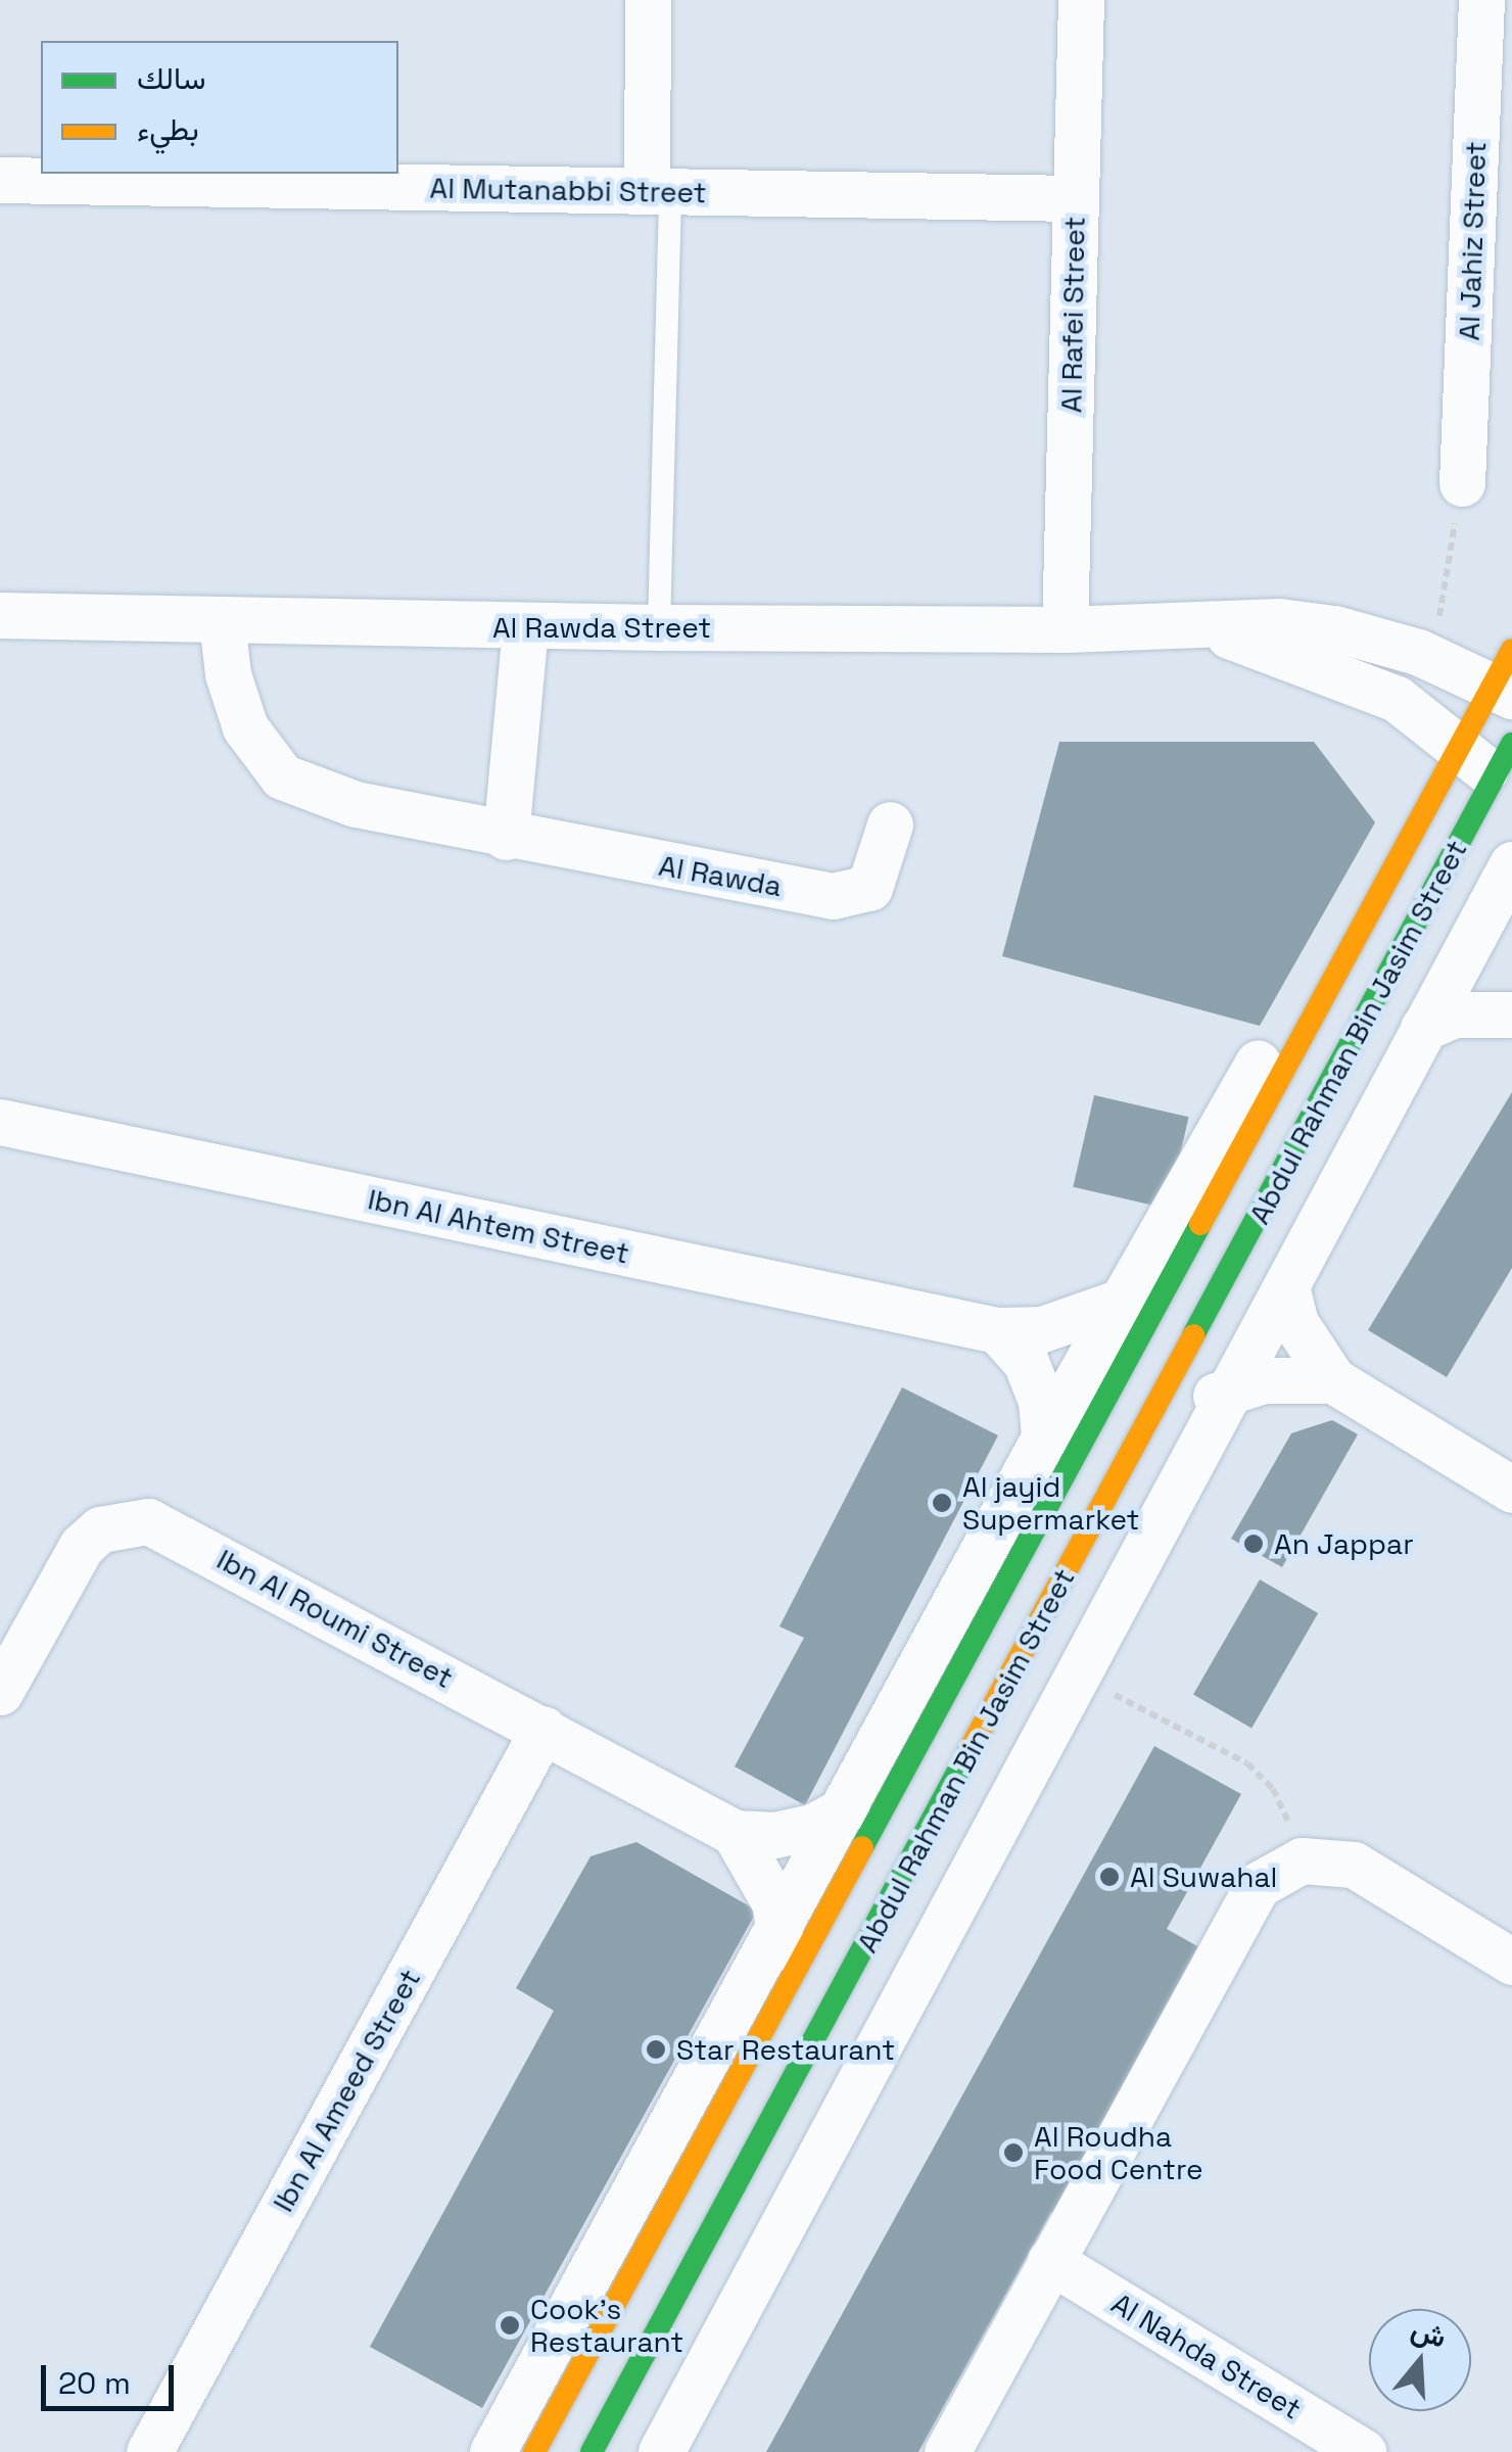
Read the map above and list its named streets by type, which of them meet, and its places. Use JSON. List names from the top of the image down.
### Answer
{
  "streets": {
    "main road": ["Abdul Rahman Bin Jasim Street"],
    "street": [
      "Al Mutanabbi Street",
      "Al Jahiz Street",
      "Al Rafei Street",
      "Al Rawda Street",
      "Al Rawda",
      "Ibn Al Ahtem Street",
      "Ibn Al Roumi Street",
      "Ibn Al Ameed Street",
      "Al Nahda Street"
    ]
  },
  "crossings": [
    ["Al Mutanabbi Street", "Al Rafei Street"],
    ["Al Rafei Street", "Al Rawda Street"],
    ["Al Rawda Street", "Al Rawda"],
    ["Al Rawda Street", "Abdul Rahman Bin Jasim Street"],
    ["Abdul Rahman Bin Jasim Street", "Ibn Al Ahtem Street"],
    ["Abdul Rahman Bin Jasim Street", "Ibn Al Roumi Street"],
    ["Ibn Al Roumi Street", "Ibn Al Ameed Street"]
  ],
  "places": [
    "Al jayid Supermarket",
    "An Jappar",
    "Al Suwahal",
    "Star Restaurant",
    "Al Roudha Food Centre",
    "Cook's Restaurant"
  ],
  "legend": ["سالك", "بطيء"],
  "scale_bar": "20 m",
  "north": "top"
}
